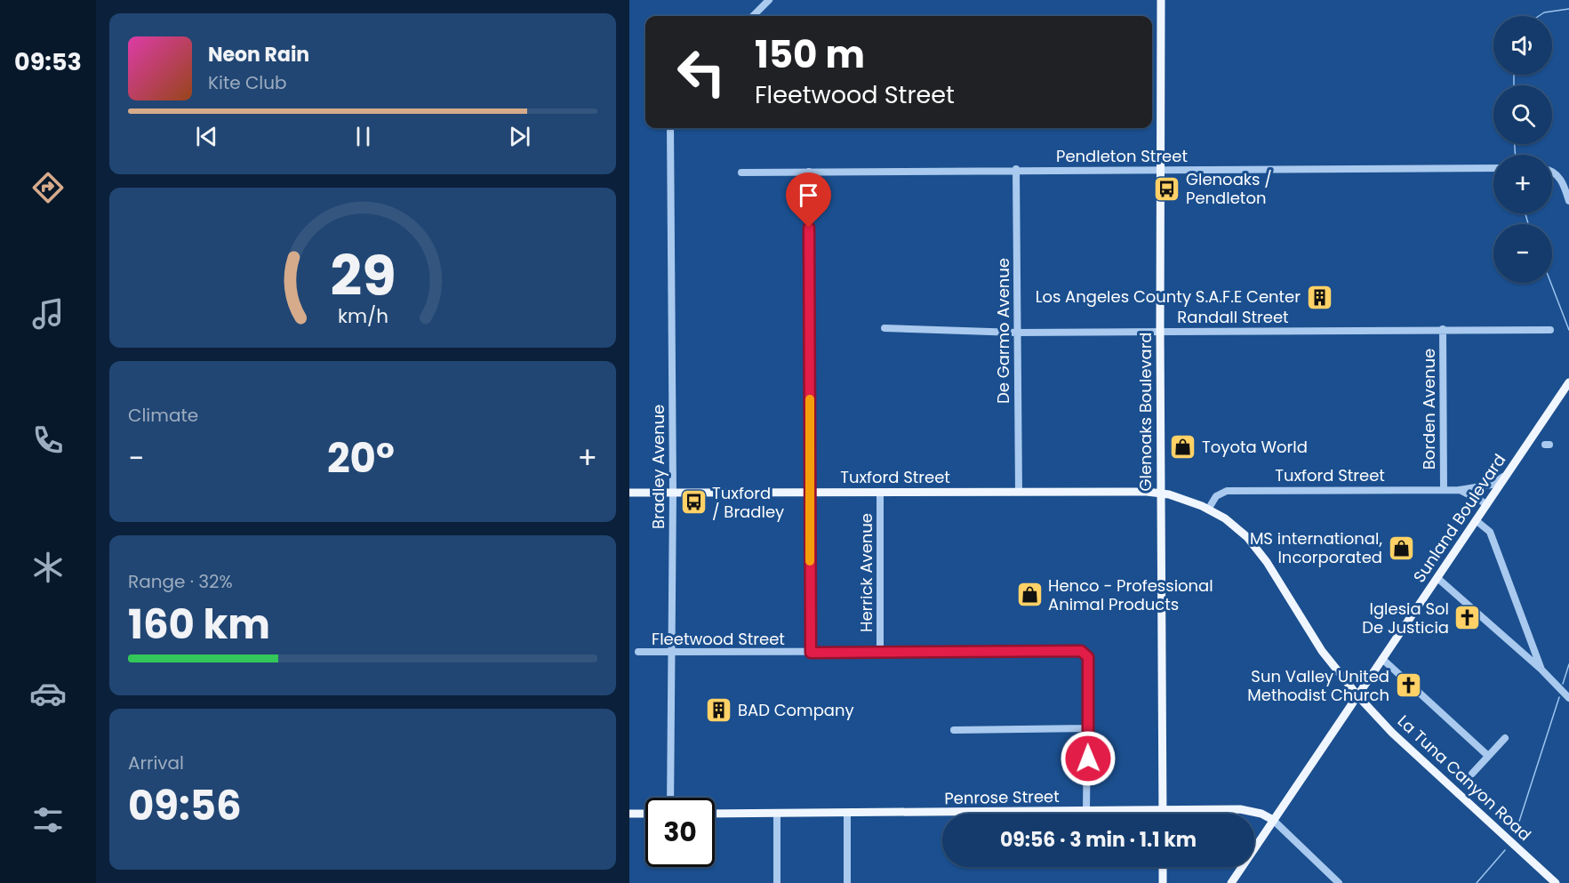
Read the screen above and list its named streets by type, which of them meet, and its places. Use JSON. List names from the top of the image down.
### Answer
{
  "streets": {
    "main road": [
      "Glenoaks Boulevard",
      "Tuxford Street",
      "Sunland Boulevard",
      "La Tuna Canyon Road",
      "Penrose Street"
    ],
    "street": [
      "Pendleton Street",
      "Randall Street",
      "De Garmo Avenue",
      "Borden Avenue",
      "Bradley Avenue",
      "Herrick Avenue",
      "Fleetwood Street"
    ]
  },
  "crossings": [
    ["Pendleton Street", "De Garmo Avenue"],
    ["Pendleton Street", "Glenoaks Boulevard"],
    ["Randall Street", "De Garmo Avenue"],
    ["Randall Street", "Borden Avenue"],
    ["Randall Street", "Glenoaks Boulevard"],
    ["De Garmo Avenue", "Tuxford Street"],
    ["Borden Avenue", "Tuxford Street"],
    ["Glenoaks Boulevard", "Tuxford Street"],
    ["Glenoaks Boulevard", "La Tuna Canyon Road"],
    ["Glenoaks Boulevard", "Penrose Street"],
    ["Bradley Avenue", "Tuxford Street"],
    ["Bradley Avenue", "Fleetwood Street"],
    ["Tuxford Street", "Sunland Boulevard"],
    ["Tuxford Street", "Herrick Avenue"],
    ["Tuxford Street", "La Tuna Canyon Road"],
    ["Sunland Boulevard", "La Tuna Canyon Road"],
    ["Sunland Boulevard", "Penrose Street"],
    ["Herrick Avenue", "Fleetwood Street"]
  ],
  "places": {
    "bus stop": ["Glenoaks / Pendleton", "Tuxford / Bradley"],
    "building": ["Los Angeles County S.A.F.E Center", "BAD Company"],
    "shop": ["Toyota World", "MS international, Incorporated", "Henco - Professional Animal Products"],
    "church": ["Iglesia Sol De Justicia", "Sun Valley United Methodist Church"]
  },
  "page": {
    "tabs": "09:53",
    "map_buttons": ["+", "−"],
    "turn": ["150 m", "Fleetwood Street"],
    "song": ["Neon Rain", "Kite Club"],
    "tile": [
      "Climate",
      ["Range · 32%", "160 km"],
      ["Arrival", "09:56"]
    ],
    "heat": ["−", "20°", "+"],
    "limit": "30",
    "trip": "09:56 · 3 min · 1.1 km",
    "gauge": ["29", "km/h"]
  }
}
